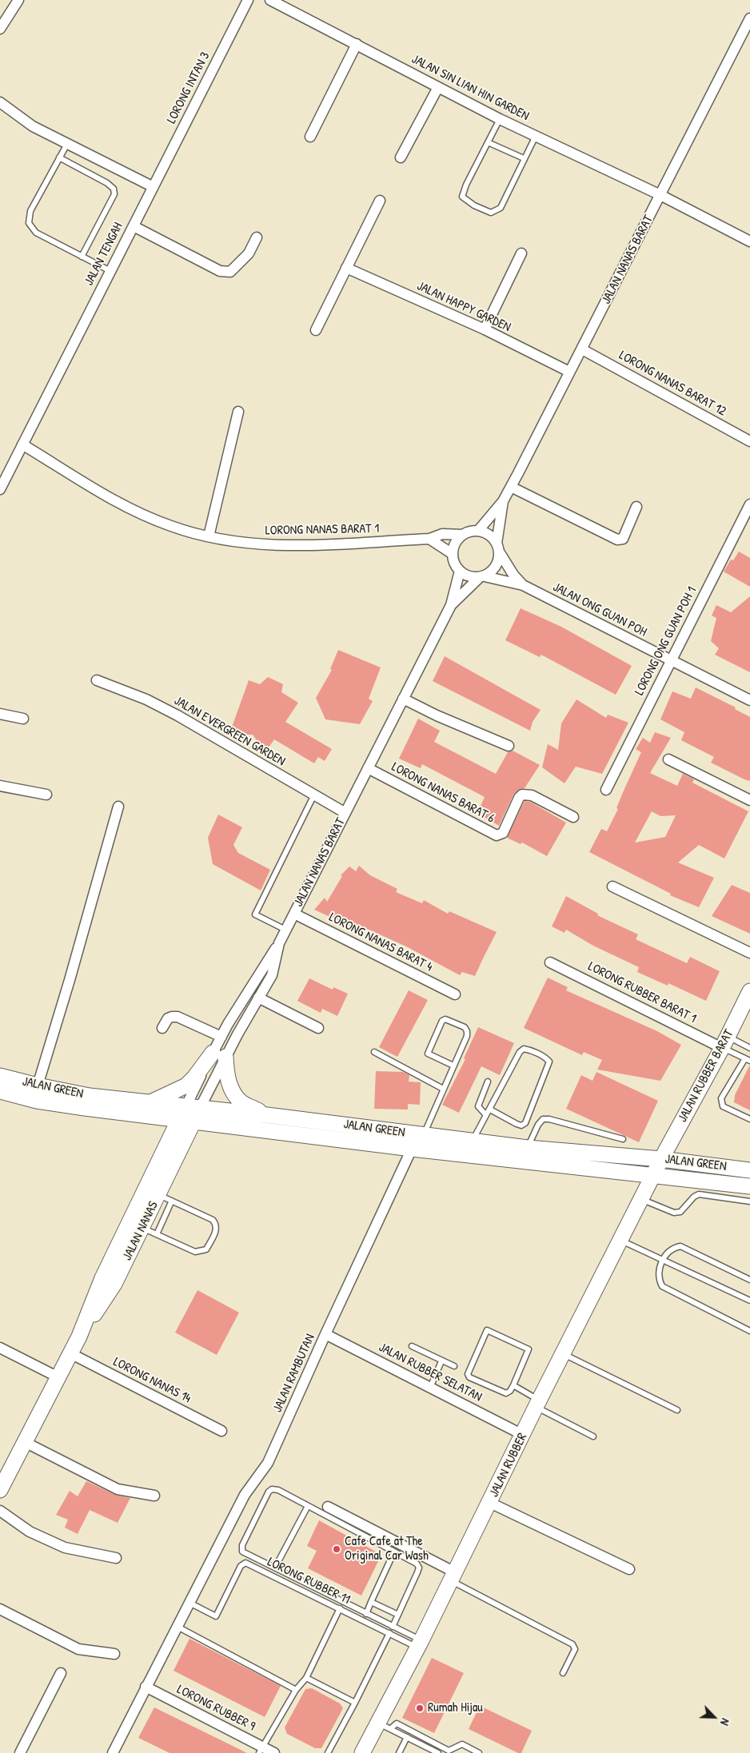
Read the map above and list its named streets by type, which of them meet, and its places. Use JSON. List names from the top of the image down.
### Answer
{
  "streets": {
    "main road": [
      "JALAN RUBBER BARAT",
      "JALAN GREEN",
      "JALAN NANAS",
      "JALAN RUBBER"
    ],
    "street": [
      "LORONG INTAN 3",
      "JALAN SIN LIAN HIN GARDEN",
      "JALAN TENGAH",
      "JALAN NANAS BARAT",
      "JALAN HAPPY GARDEN",
      "LORONG NANAS BARAT 12",
      "LORONG NANAS BARAT 1",
      "JALAN ONG GUAN POH",
      "LORONG ONG GUAN POH 1",
      "JALAN EVERGREEN GARDEN",
      "LORONG NANAS BARAT 6",
      "LORONG NANAS BARAT 4",
      "LORONG RUBBER BARAT 1",
      "JALAN RUBBER SELATAN",
      "JALAN RAMBUTAN",
      "LORONG NANAS 14",
      "LORONG RUBBER 9"
    ],
    "lane": ["LORONG RUBBER 11"]
  },
  "crossings": [
    ["LORONG INTAN 3", "JALAN TENGAH"],
    ["JALAN SIN LIAN HIN GARDEN", "JALAN NANAS BARAT"],
    ["JALAN TENGAH", "LORONG NANAS BARAT 1"],
    ["JALAN NANAS BARAT", "JALAN HAPPY GARDEN"],
    ["JALAN NANAS BARAT", "LORONG NANAS BARAT 12"],
    ["JALAN NANAS BARAT", "LORONG NANAS BARAT 1"],
    ["JALAN NANAS BARAT", "JALAN ONG GUAN POH"],
    ["JALAN NANAS BARAT", "JALAN EVERGREEN GARDEN"],
    ["JALAN NANAS BARAT", "LORONG NANAS BARAT 6"],
    ["JALAN NANAS BARAT", "LORONG NANAS BARAT 4"],
    ["JALAN NANAS BARAT", "JALAN GREEN"],
    ["JALAN NANAS BARAT", "JALAN NANAS"],
    ["LORONG NANAS BARAT 1", "JALAN ONG GUAN POH"],
    ["JALAN ONG GUAN POH", "LORONG ONG GUAN POH 1"],
    ["LORONG RUBBER BARAT 1", "JALAN RUBBER BARAT"],
    ["JALAN RUBBER BARAT", "JALAN GREEN"],
    ["JALAN RUBBER BARAT", "JALAN RUBBER"],
    ["JALAN GREEN", "JALAN NANAS"],
    ["JALAN GREEN", "JALAN RAMBUTAN"],
    ["JALAN GREEN", "JALAN RUBBER"],
    ["JALAN NANAS", "LORONG NANAS 14"],
    ["JALAN RUBBER SELATAN", "JALAN RAMBUTAN"],
    ["JALAN RUBBER SELATAN", "JALAN RUBBER"],
    ["JALAN RAMBUTAN", "LORONG RUBBER 11"],
    ["JALAN RAMBUTAN", "LORONG RUBBER 9"],
    ["JALAN RUBBER", "LORONG RUBBER 11"]
  ],
  "places": ["Cafe Cafe at The Original Car Wash", "Rumah Hijau"],
  "north": "bottom right"
}
